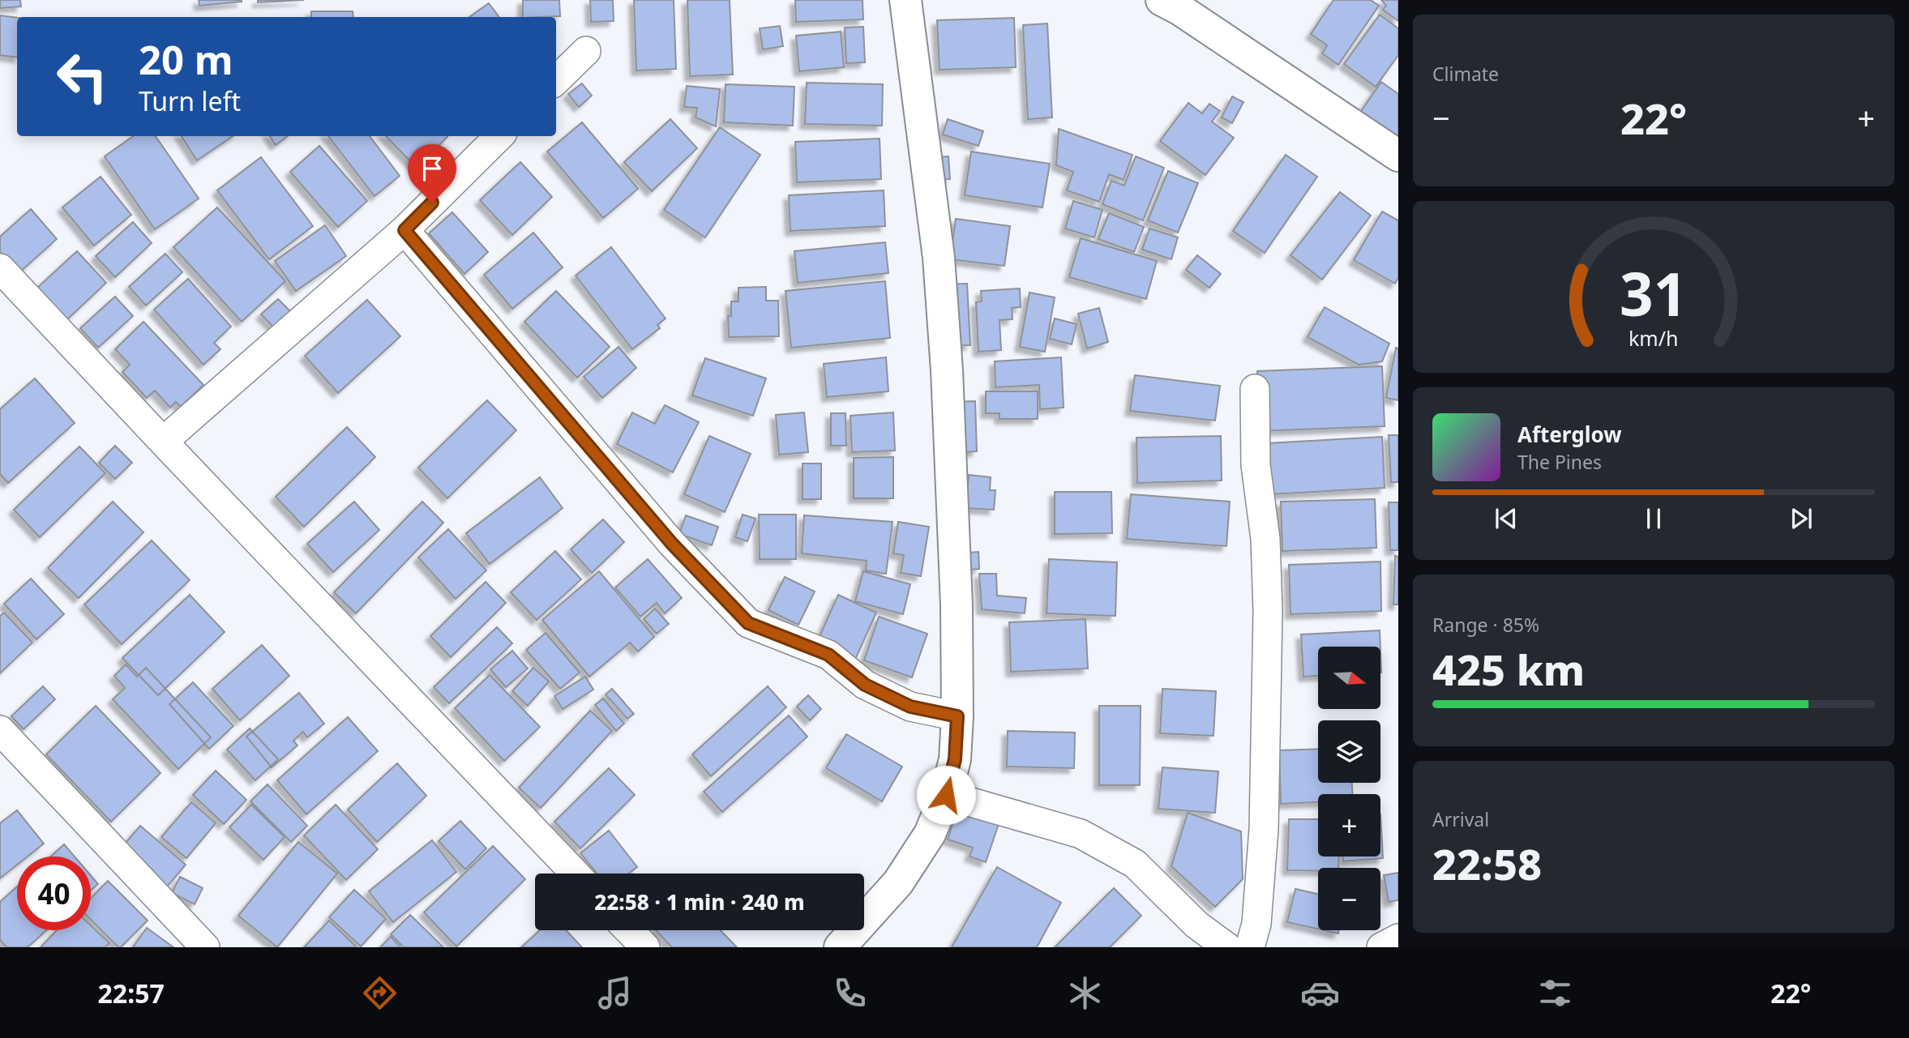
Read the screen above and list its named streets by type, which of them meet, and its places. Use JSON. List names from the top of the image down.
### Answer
{
  "north": "right",
  "page": {
    "tile": [
      "Climate",
      ["Range · 85%", "425 km"],
      ["Arrival", "22:58"]
    ],
    "turn": ["20 m", "Turn left"],
    "heat": ["−", "22°", "+"],
    "song": ["Afterglow", "The Pines"],
    "map_buttons": ["+", "−"],
    "limit": "40",
    "trip": "22:58 · 1 min · 240 m",
    "tabs": ["22:57", "22°"],
    "gauge": ["31", "km/h"]
  }
}
